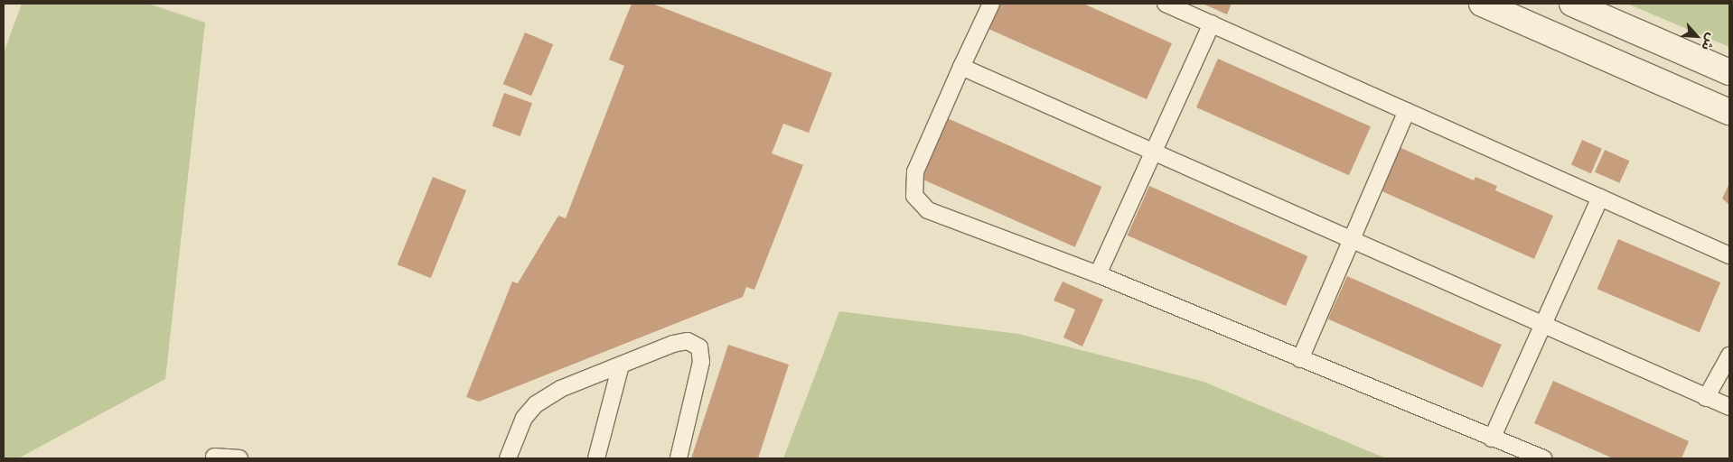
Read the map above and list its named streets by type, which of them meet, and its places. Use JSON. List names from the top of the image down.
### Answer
{
  "north": "bottom right"
}
